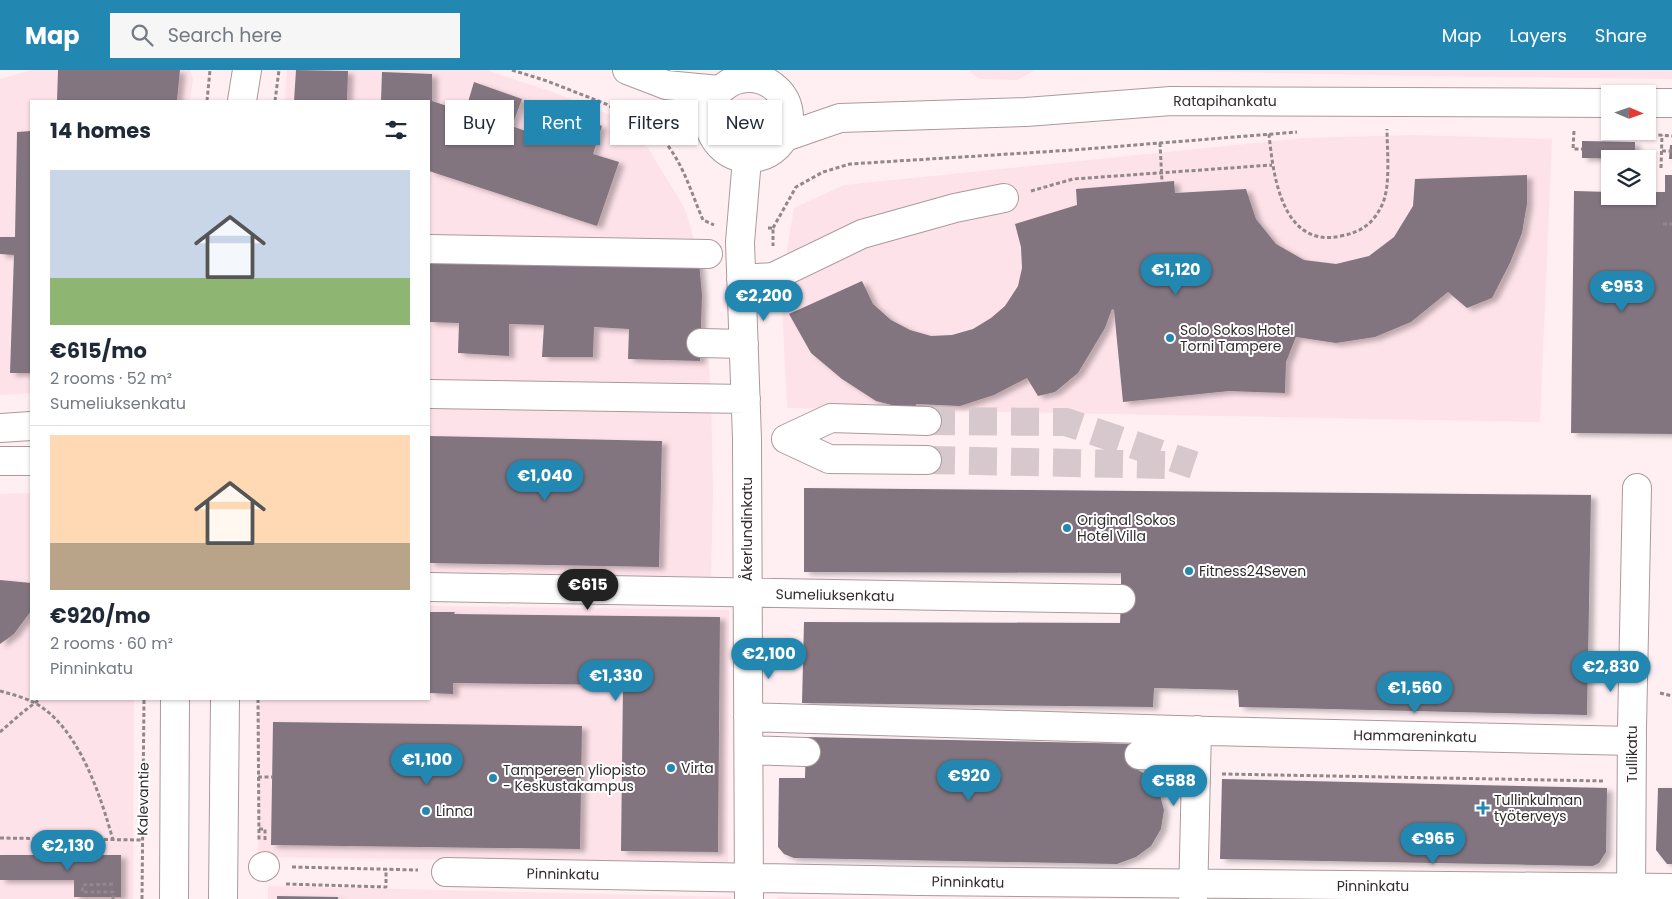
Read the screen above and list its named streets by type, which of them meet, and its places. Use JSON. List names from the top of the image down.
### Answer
{
  "streets": {
    "street": [
      "Ratapihankatu",
      "Åkerlundinkatu",
      "Sumeliuksenkatu",
      "Hammareninkatu",
      "Tullikatu",
      "Pinninkatu"
    ],
    "path": ["Kalevantie"]
  },
  "crossings": [
    ["Åkerlundinkatu", "Sumeliuksenkatu"],
    ["Åkerlundinkatu", "Hammareninkatu"],
    ["Åkerlundinkatu", "Pinninkatu"],
    ["Hammareninkatu", "Tullikatu"],
    ["Tullikatu", "Pinninkatu"]
  ],
  "places": {
    "other": [
      "Solo Sokos Hotel Torni Tampere",
      "Original Sokos Hotel Villa",
      "Fitness24Seven",
      "Virta",
      "Tampereen yliopisto - Keskustakampus",
      "Linna"
    ],
    "health": ["Tullinkulman työterveys"]
  },
  "north": "right",
  "page": {
    "header": "Map",
    "search": "Search here",
    "nav": ["Map", "Layers", "Share"],
    "chip": [
      "Buy",
      "Rent",
      "Filters",
      "New"
    ],
    "heading": "14 homes",
    "list": [
      {
        "name": "€615/mo",
        "note": "2 rooms · 52 m² · Sumeliuksenkatu"
      },
      {
        "name": "€920/mo",
        "note": "2 rooms · 60 m² · Pinninkatu"
      }
    ],
    "price": [
      "€1,120",
      "€953",
      "€2,200",
      "€1,040",
      "€615",
      "€2,100",
      "€2,830",
      "€1,330",
      "€1,560",
      "€1,100",
      "€920",
      "€588",
      "€965",
      "€2,130"
    ]
  }
}
